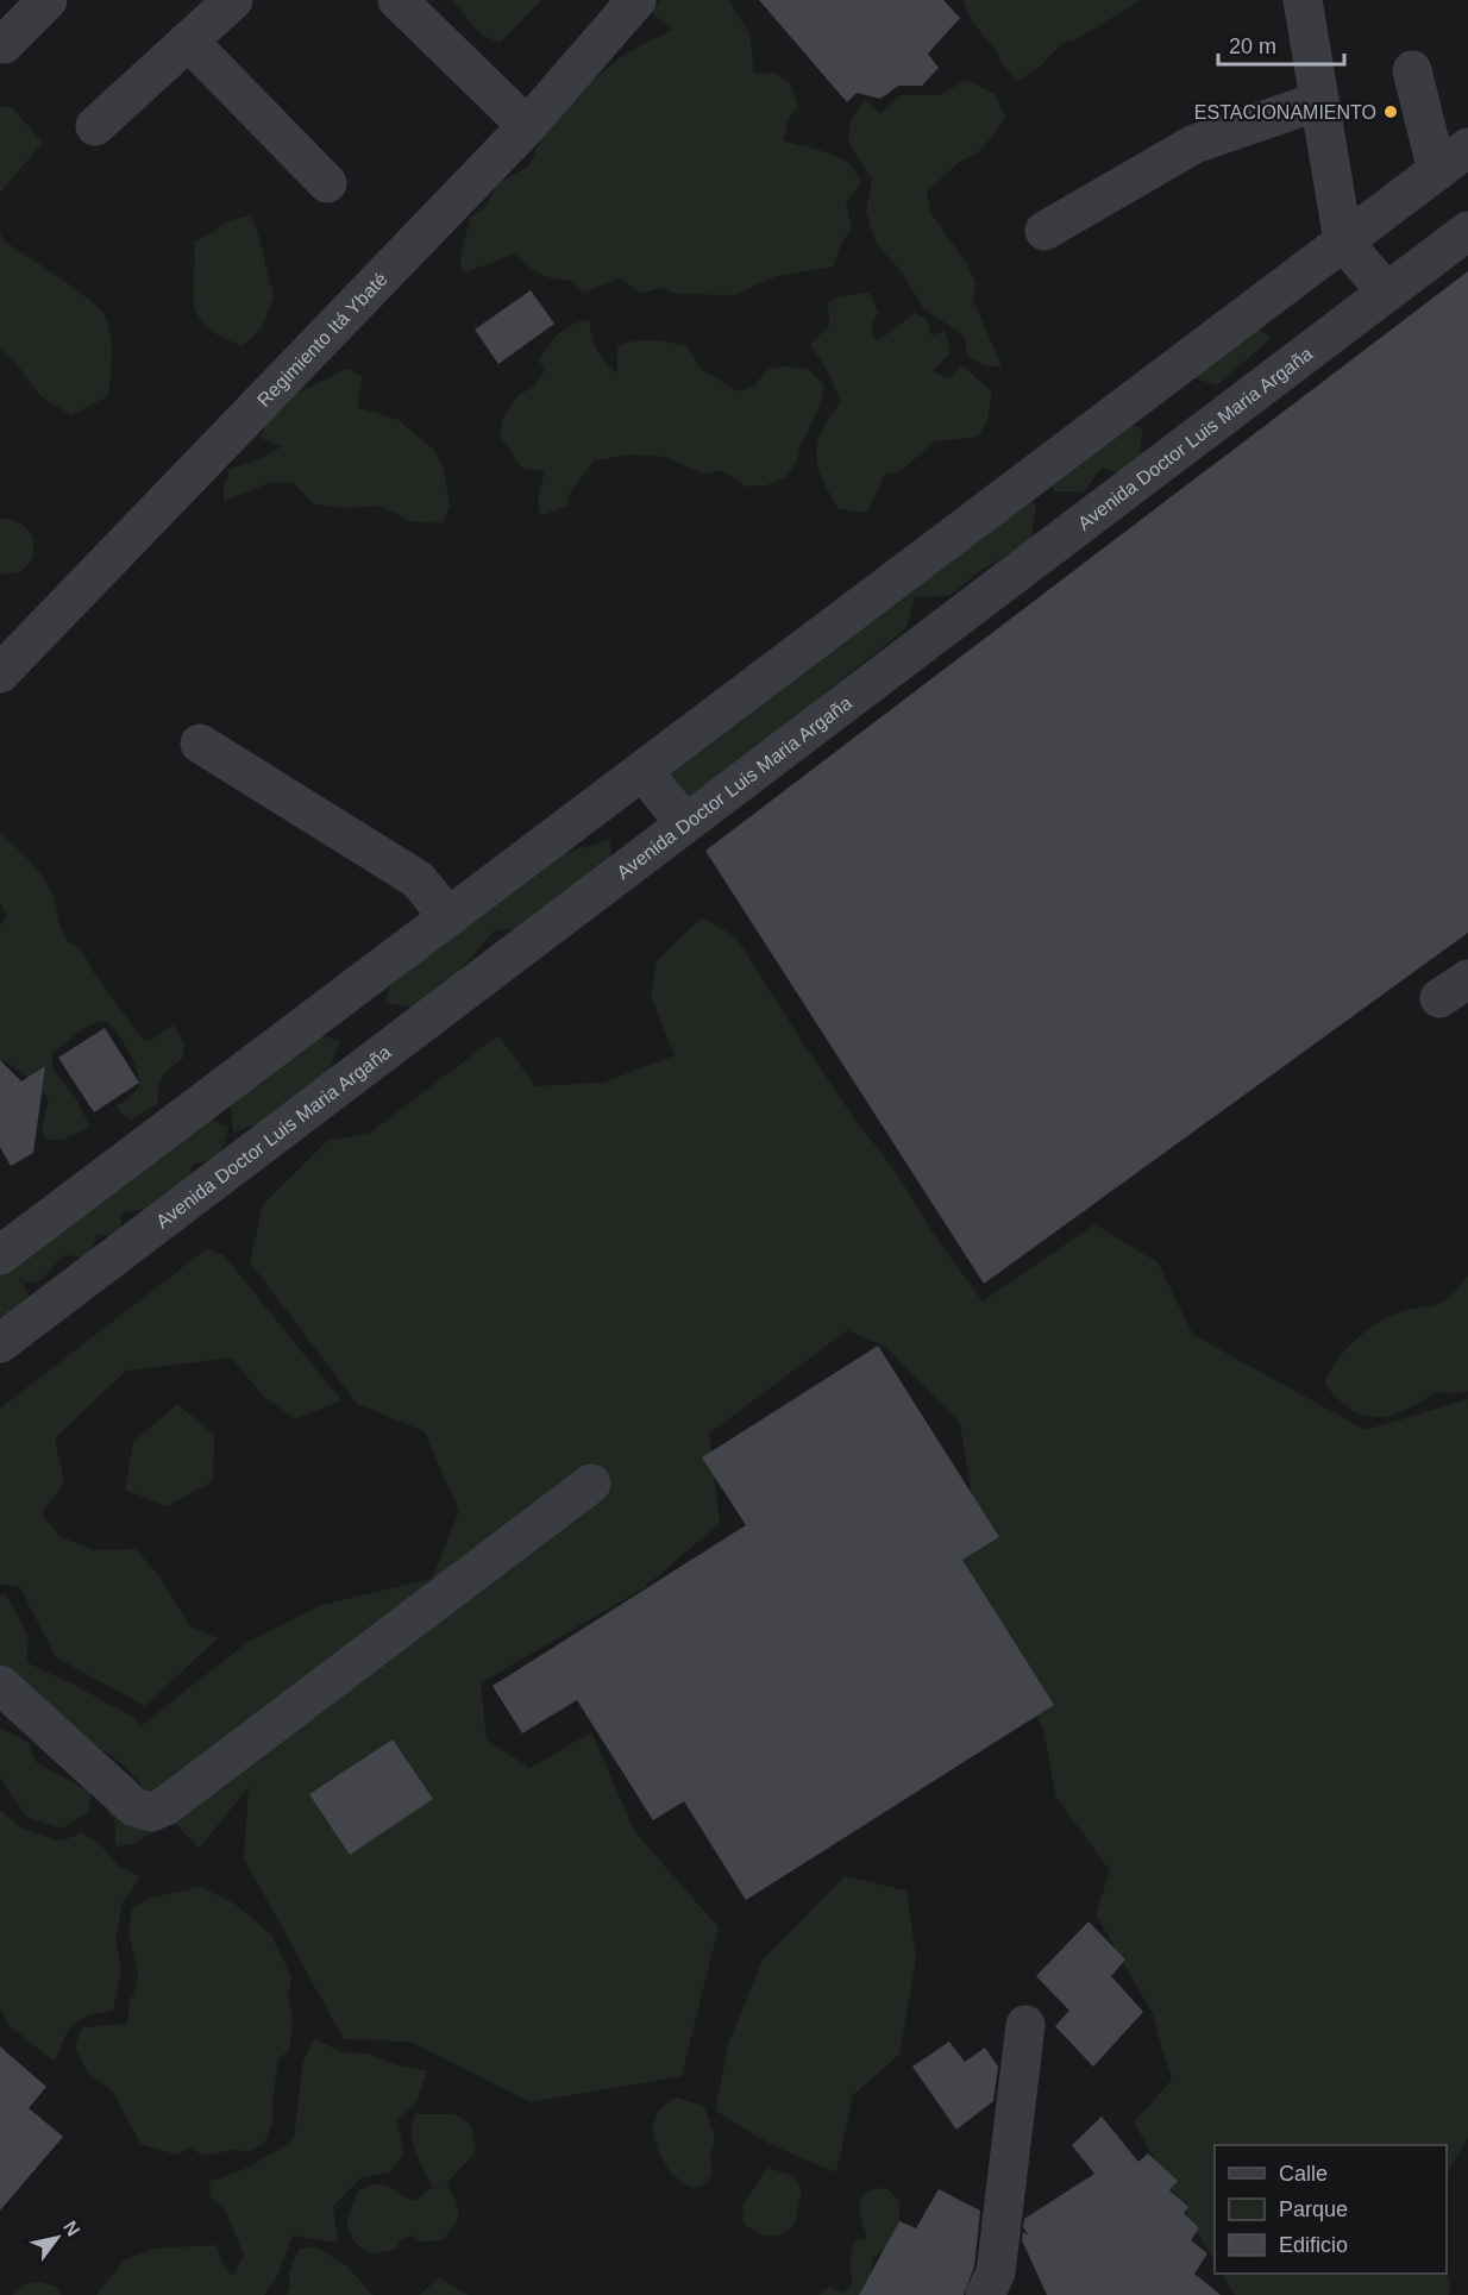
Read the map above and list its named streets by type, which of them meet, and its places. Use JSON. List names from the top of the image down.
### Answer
{
  "streets": {
    "street": ["Regimiento Itá Ybaté", "Avenida Doctor Luis Maria Argaña"]
  },
  "places": ["ESTACIONAMIENTO"],
  "legend": ["Calle", "Parque", "Edificio"],
  "scale_bar": "20 m",
  "north": "top right"
}
